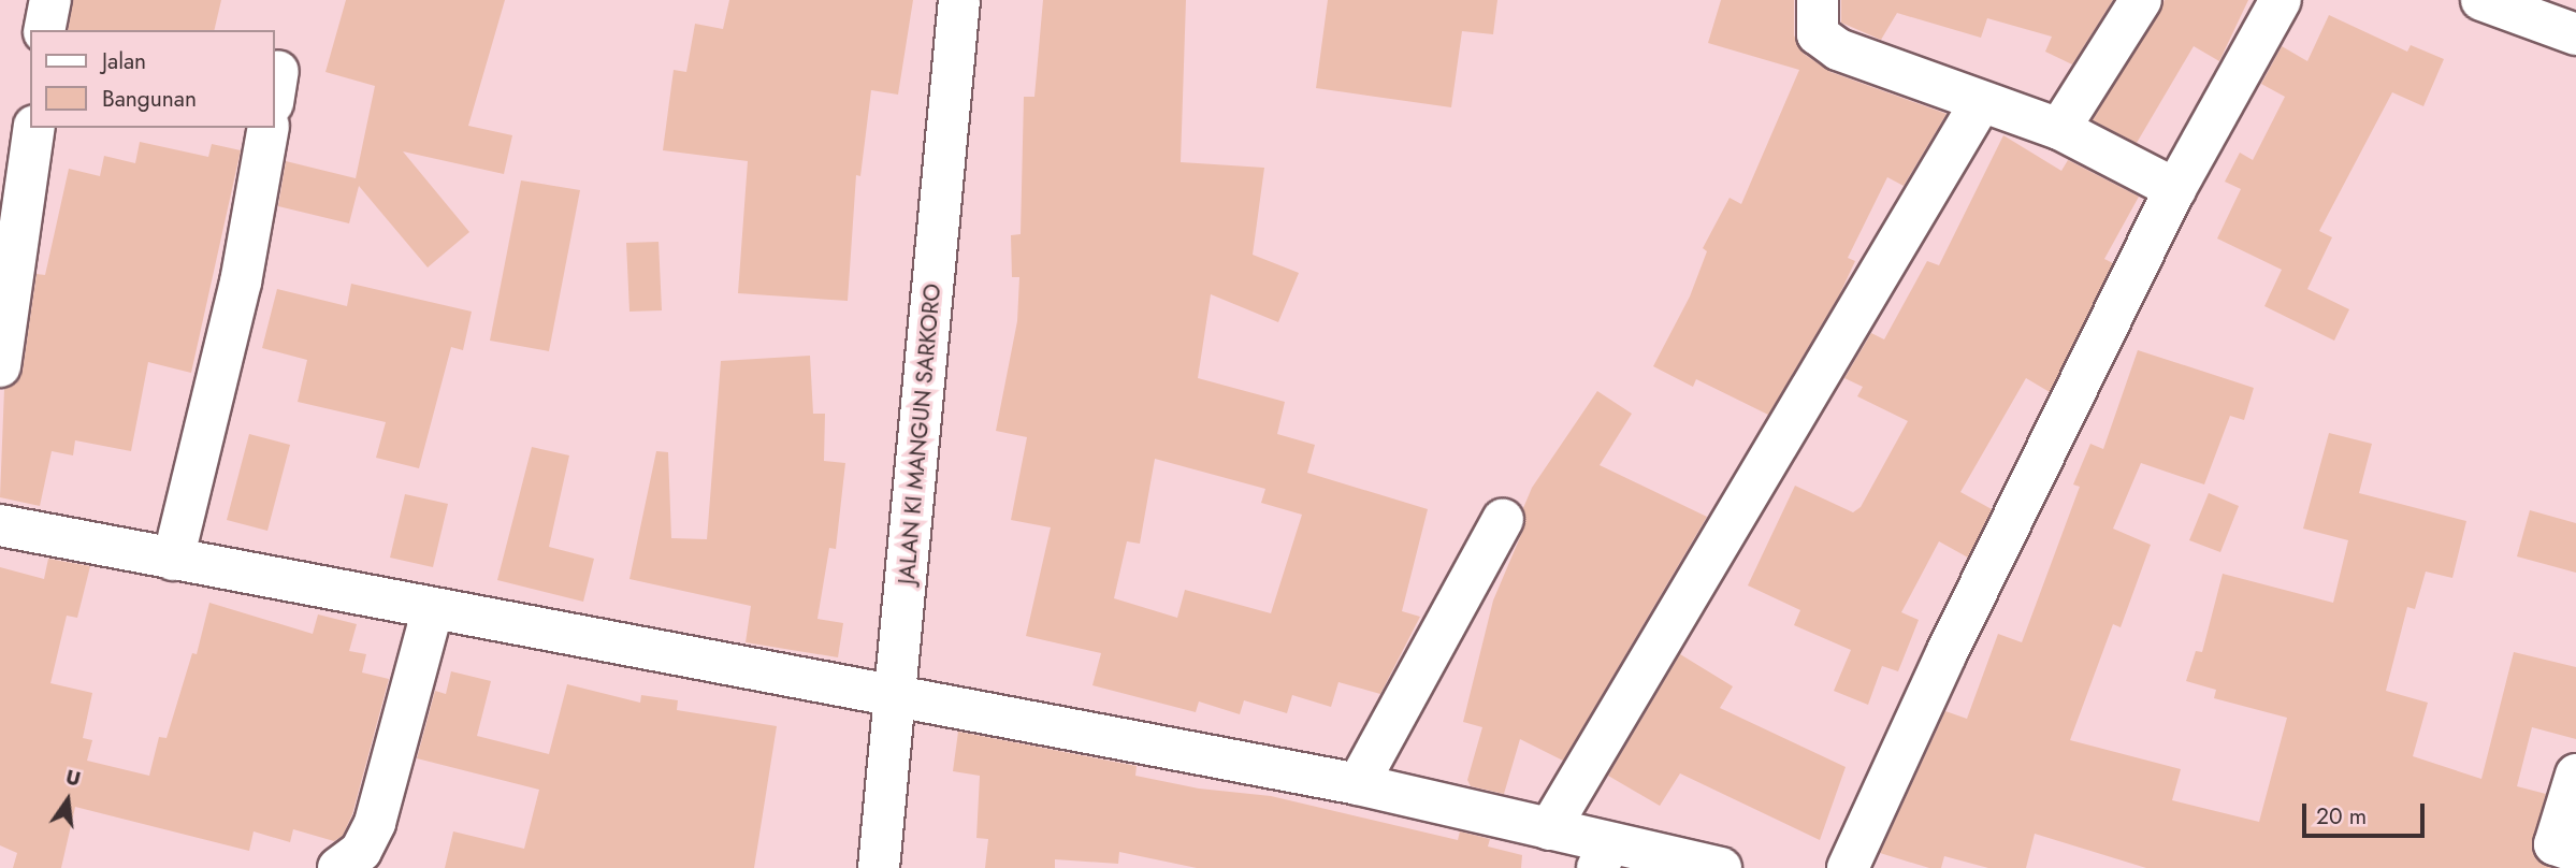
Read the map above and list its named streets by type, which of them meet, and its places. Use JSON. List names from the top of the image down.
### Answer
{
  "streets": {
    "street": ["JALAN KI MANGUN SARKORO"]
  },
  "legend": ["Jalan", "Bangunan"],
  "scale_bar": "20 m",
  "north": "top"
}
